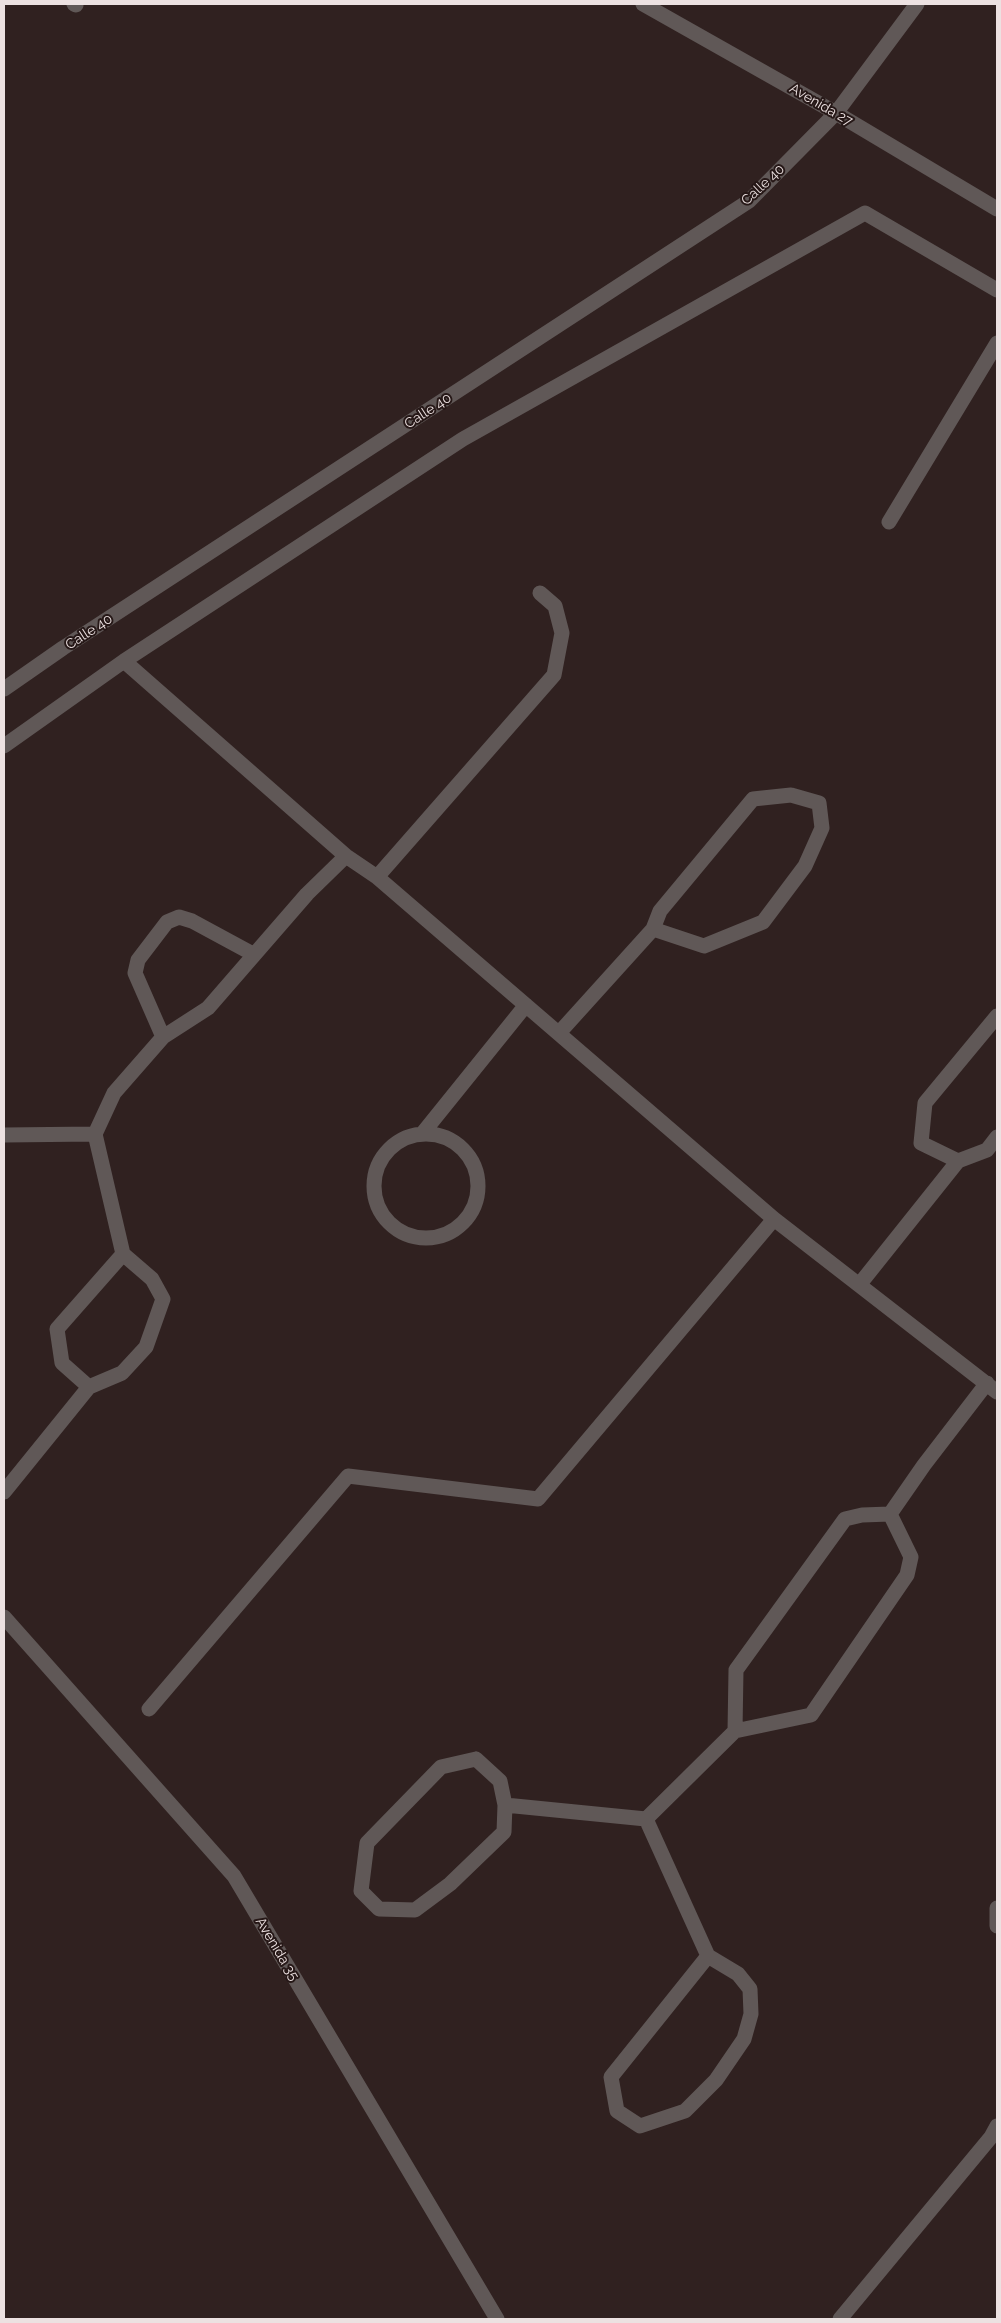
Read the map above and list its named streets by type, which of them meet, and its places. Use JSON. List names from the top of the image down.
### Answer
{
  "streets": {
    "street": ["Avenida 27", "Calle 40", "Avenida 35"]
  },
  "crossings": [
    ["Avenida 27", "Calle 40"]
  ]
}
